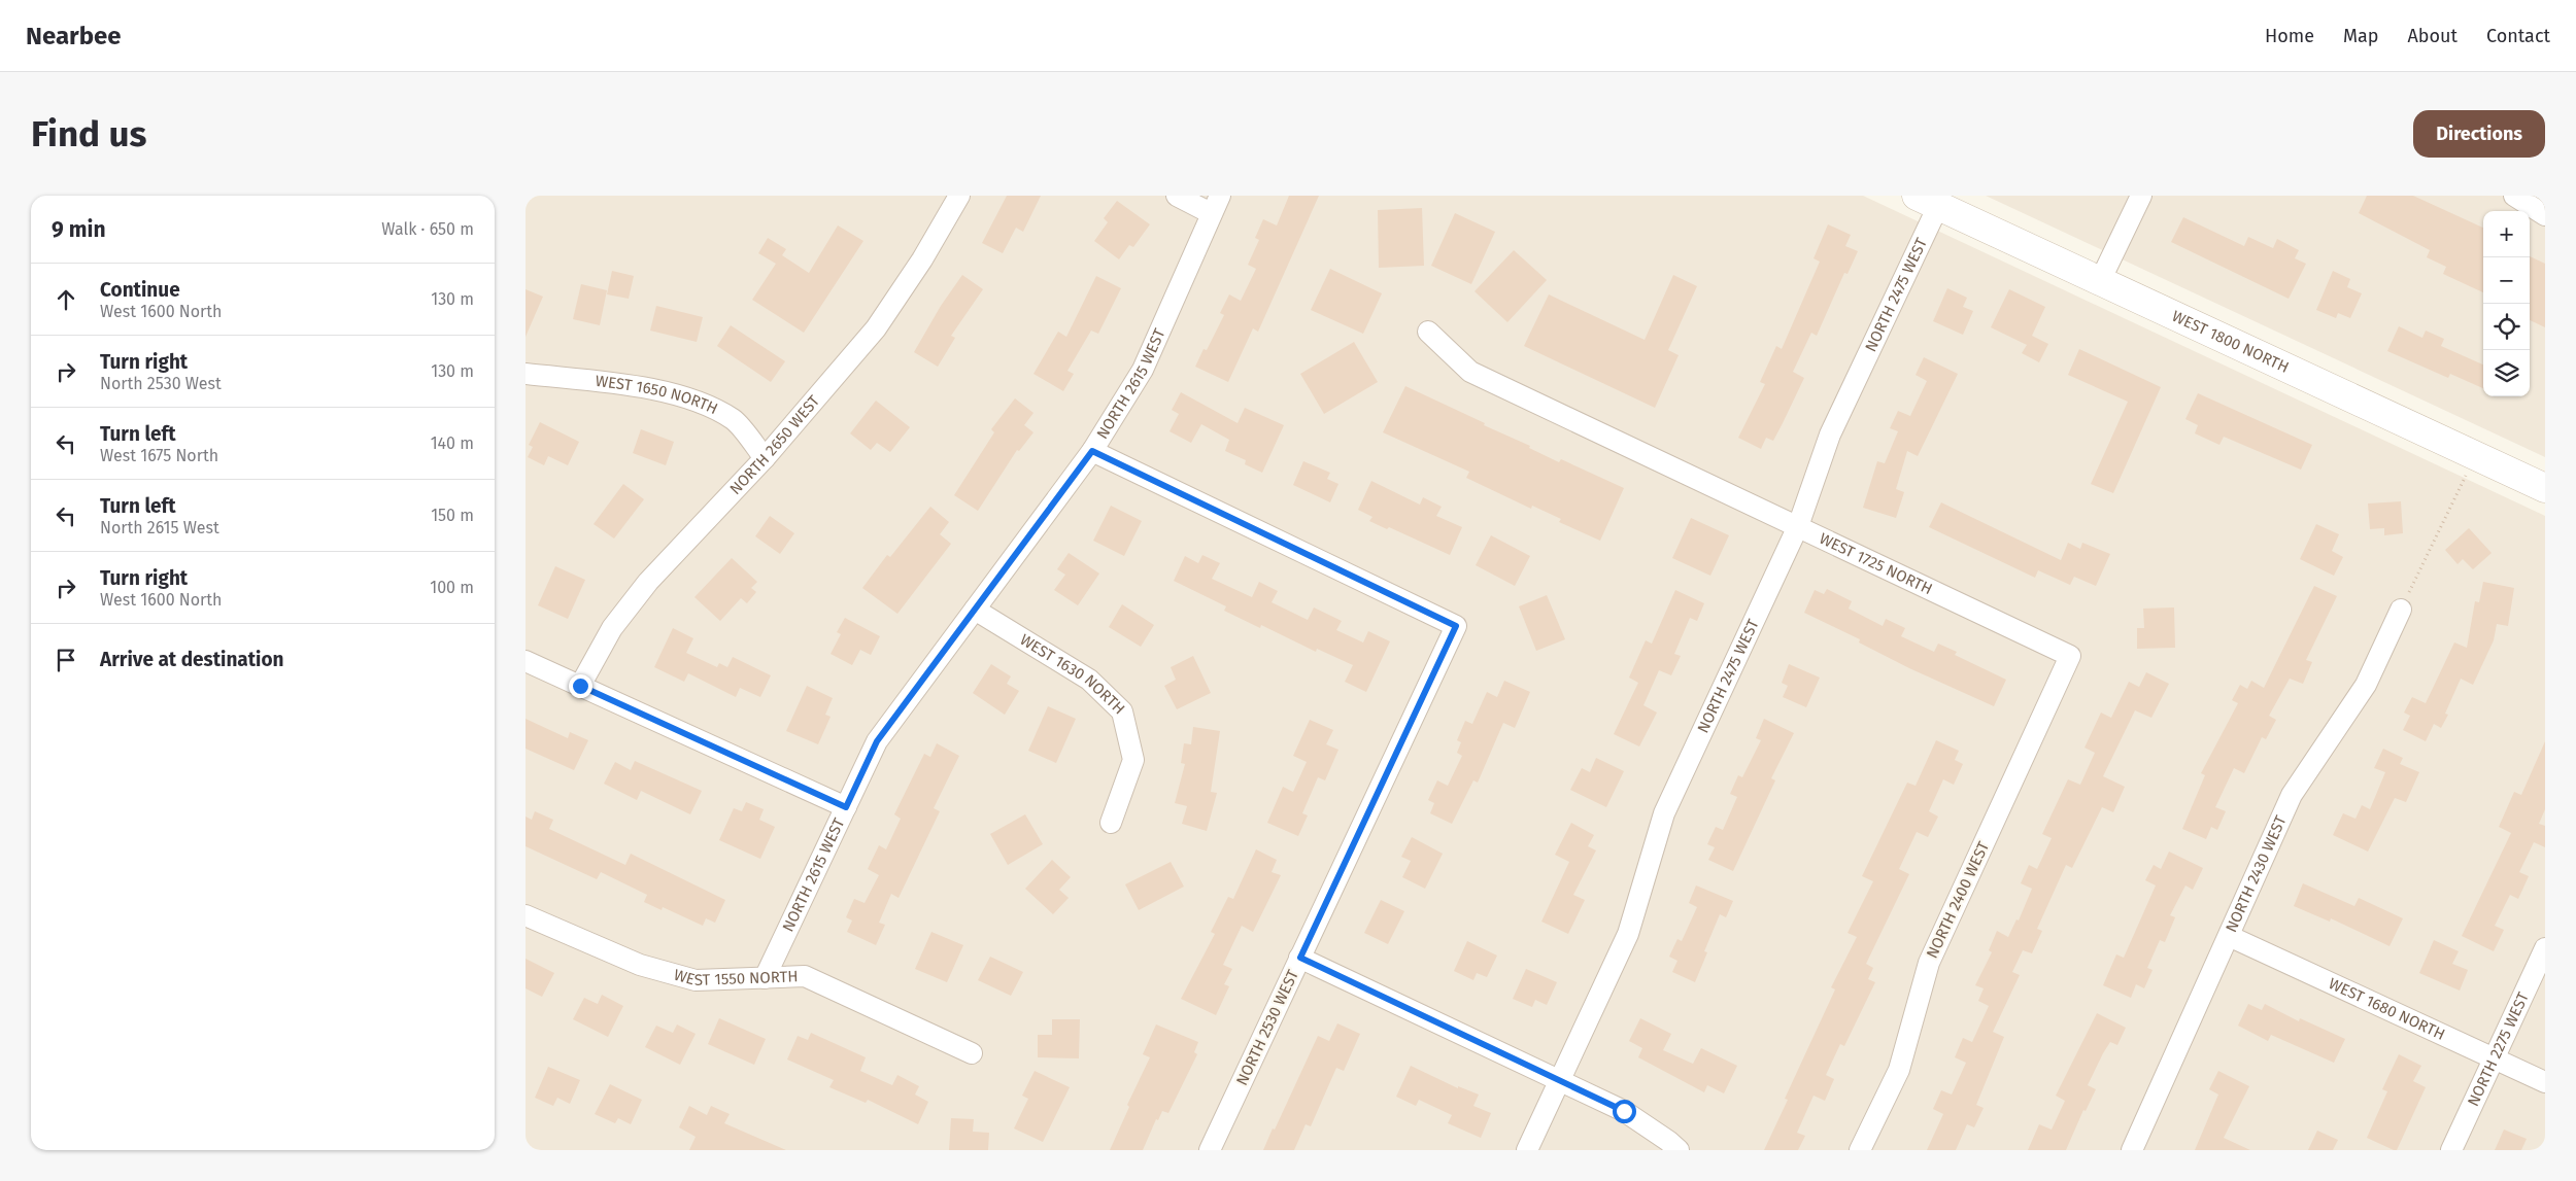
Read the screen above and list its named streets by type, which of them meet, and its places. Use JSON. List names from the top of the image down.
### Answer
{
  "streets": {
    "main road": ["WEST 1800 NORTH"],
    "street": [
      "NORTH 2475 WEST",
      "NORTH 2615 WEST",
      "WEST 1650 NORTH",
      "NORTH 2650 WEST",
      "WEST 1725 NORTH",
      "WEST 1630 NORTH",
      "NORTH 2430 WEST",
      "NORTH 2400 WEST",
      "WEST 1550 NORTH",
      "WEST 1680 NORTH",
      "NORTH 2530 WEST",
      "NORTH 2275 WEST"
    ]
  },
  "crossings": [
    ["NORTH 2475 WEST", "WEST 1800 NORTH"],
    ["NORTH 2475 WEST", "WEST 1725 NORTH"],
    ["NORTH 2615 WEST", "WEST 1630 NORTH"],
    ["NORTH 2615 WEST", "WEST 1550 NORTH"],
    ["NORTH 2615 WEST", "NORTH 2530 WEST"],
    ["WEST 1650 NORTH", "NORTH 2650 WEST"],
    ["WEST 1725 NORTH", "NORTH 2400 WEST"],
    ["NORTH 2430 WEST", "WEST 1680 NORTH"],
    ["WEST 1680 NORTH", "NORTH 2275 WEST"]
  ],
  "page": {
    "header": "Nearbee",
    "nav": [
      "Home",
      "Map",
      "About",
      "Contact"
    ],
    "buttons": "Directions",
    "title": "Find us",
    "heading": ["9 min", "Walk · 650 m"],
    "map_buttons": ["+", "−"],
    "list": [
      ["Continue", "West 1600 North", "130 m"],
      ["Turn right", "North 2530 West", "130 m"],
      ["Turn left", "West 1675 North", "140 m"],
      ["Turn left", "North 2615 West", "150 m"],
      ["Turn right", "West 1600 North", "100 m"],
      "Arrive at destination"
    ]
  }
}
